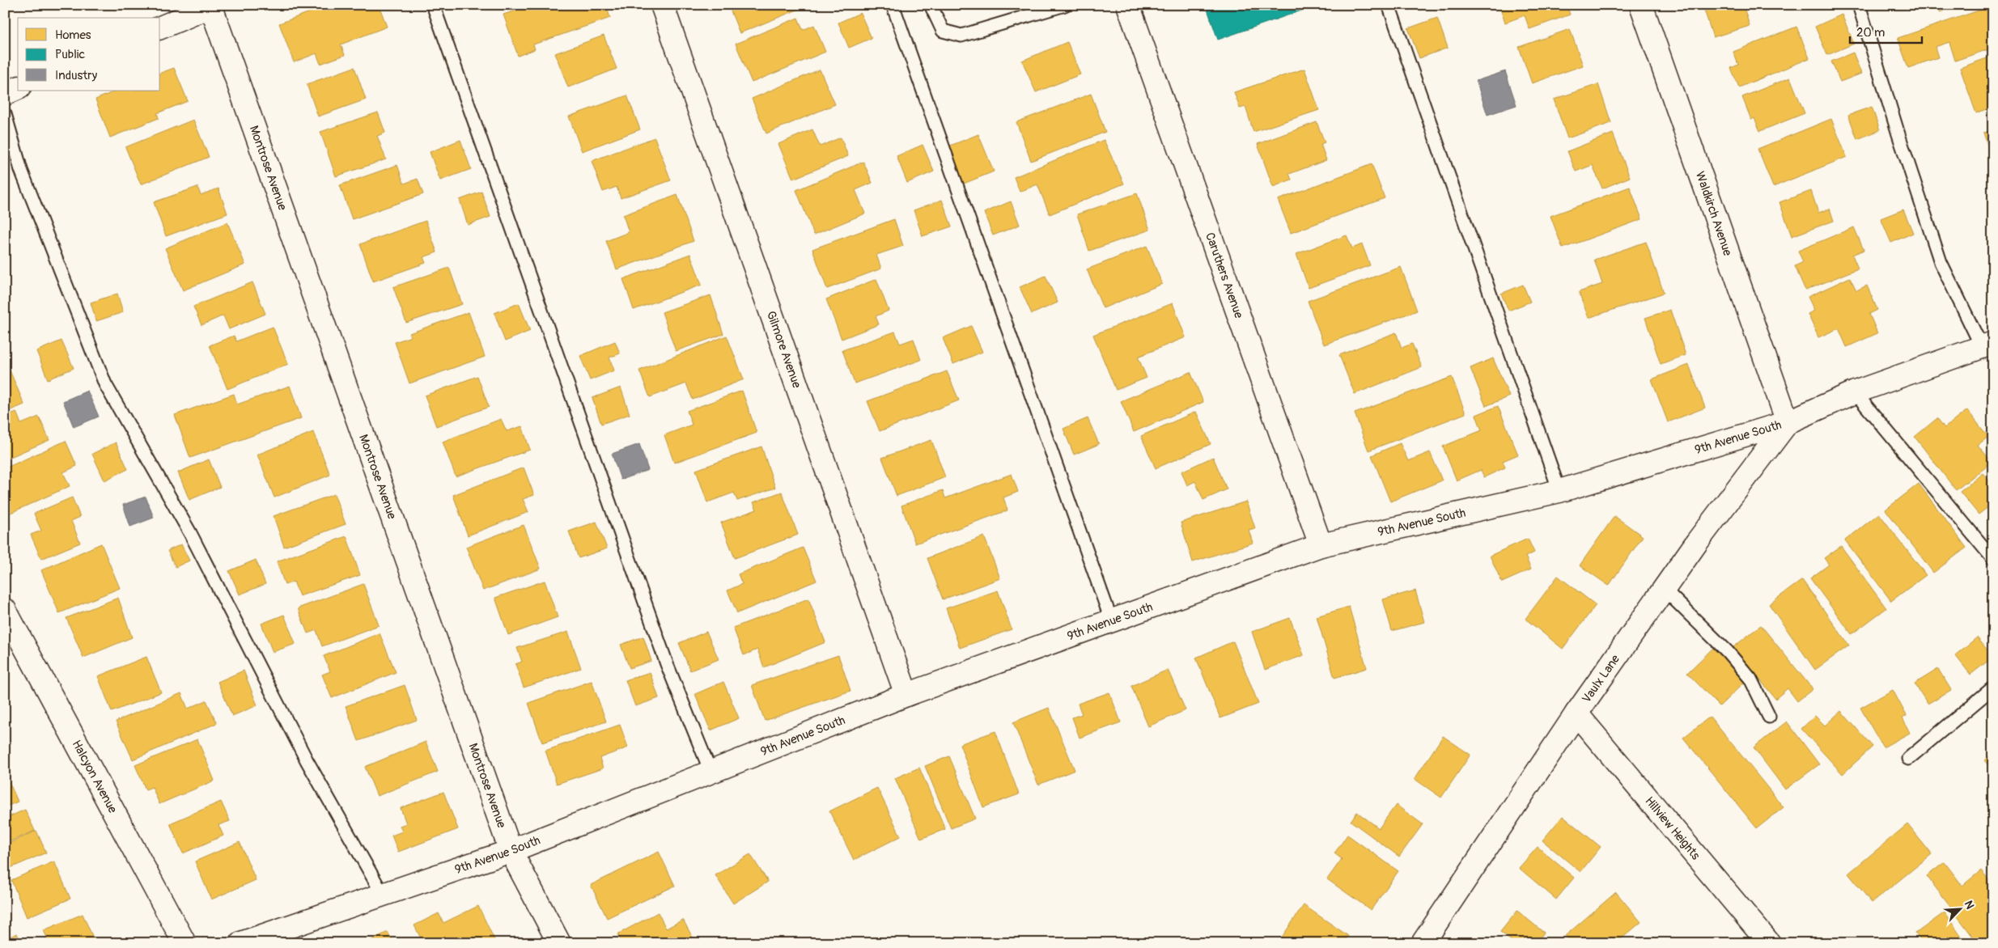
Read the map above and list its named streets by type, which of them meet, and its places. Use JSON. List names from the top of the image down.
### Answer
{
  "streets": {
    "street": [
      "Montrose Avenue",
      "Waldkirch Avenue",
      "Caruthers Avenue",
      "Gilmore Avenue",
      "9th Avenue South",
      "Vaulx Lane",
      "Halcyon Avenue",
      "Hillview Heights"
    ]
  },
  "crossings": [
    ["Montrose Avenue", "9th Avenue South"],
    ["Waldkirch Avenue", "9th Avenue South"],
    ["Waldkirch Avenue", "Vaulx Lane"],
    ["Caruthers Avenue", "9th Avenue South"],
    ["Gilmore Avenue", "9th Avenue South"],
    ["9th Avenue South", "Vaulx Lane"],
    ["Vaulx Lane", "Hillview Heights"]
  ],
  "legend": ["Homes", "Public", "Industry"],
  "scale_bar": "20 m",
  "north": "top right"
}
